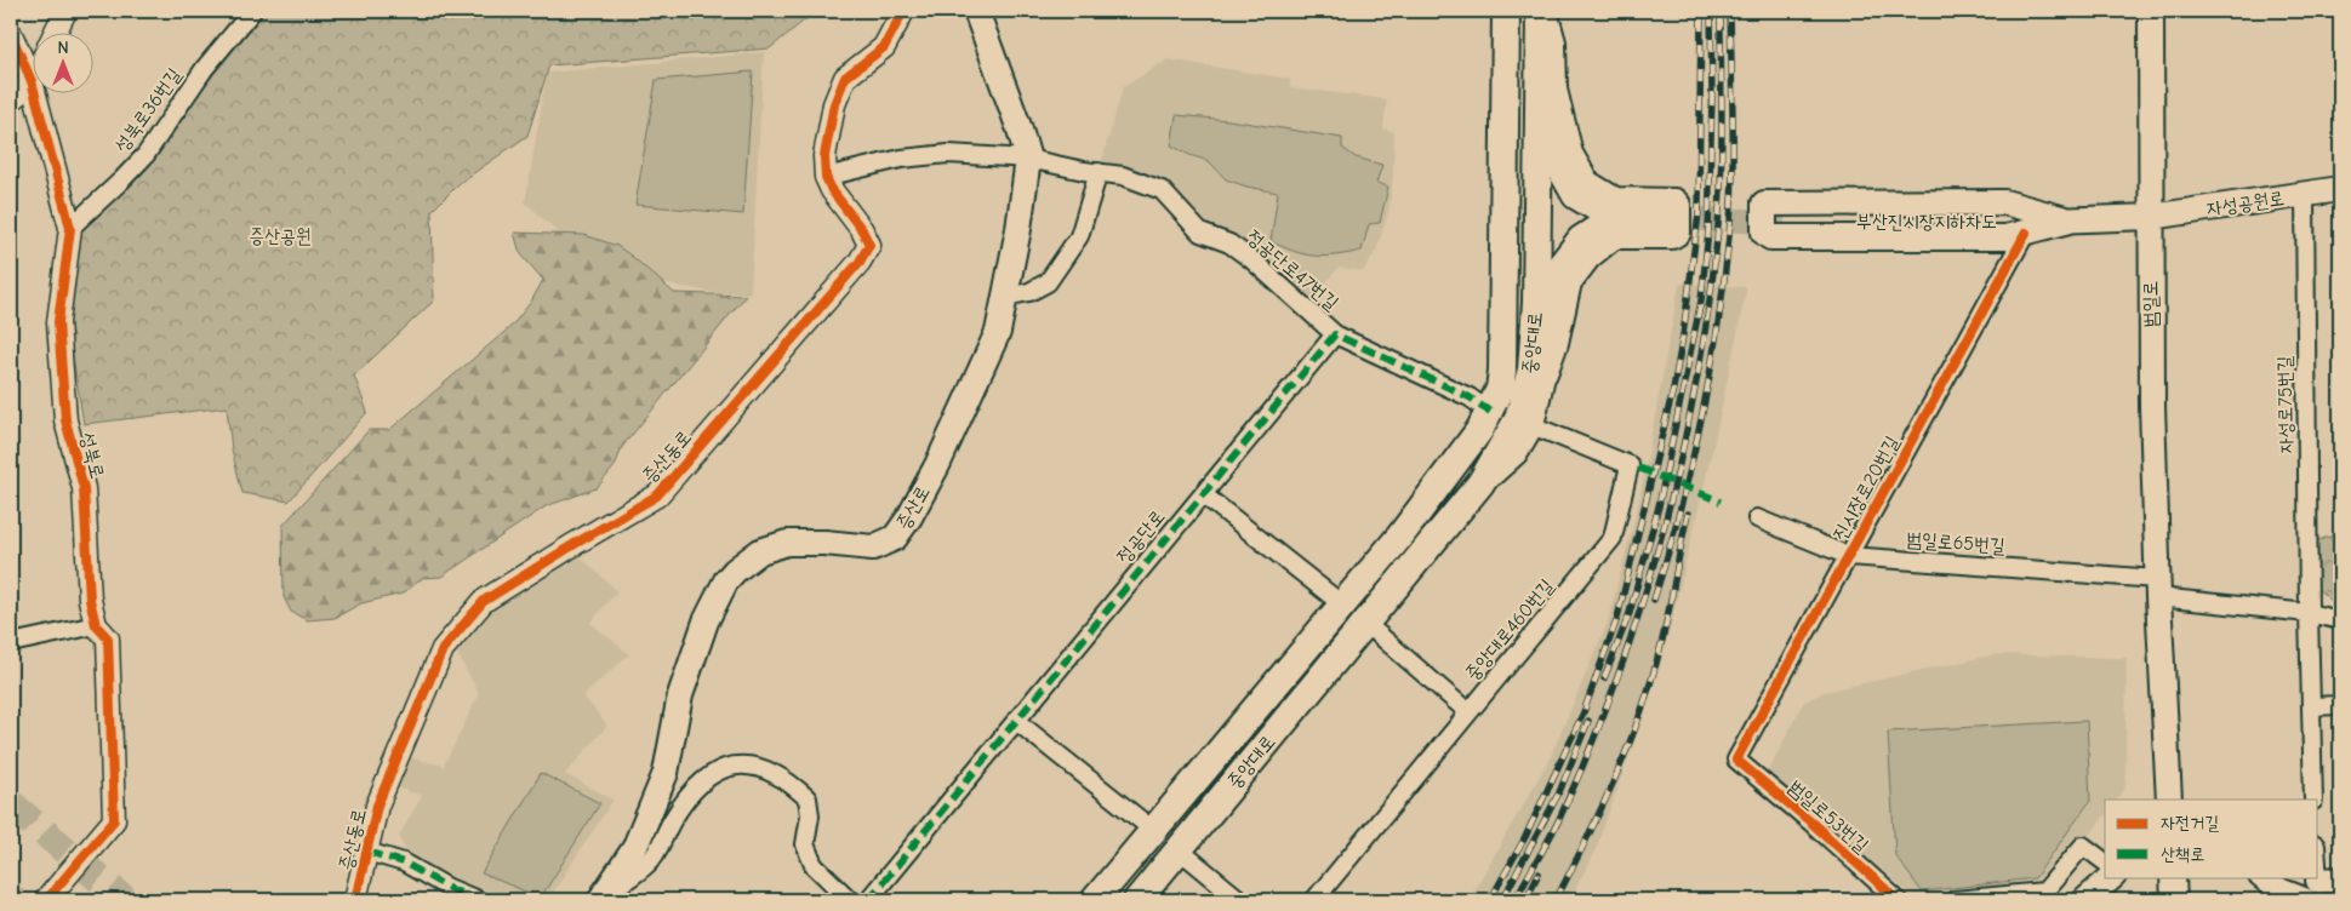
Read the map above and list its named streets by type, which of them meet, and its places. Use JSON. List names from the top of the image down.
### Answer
{
  "streets": {
    "main road": [
      "자성공원로",
      "부산진시장지하차도",
      "범일로",
      "중앙대로",
      "증산로"
    ],
    "street": [
      "성북로36번길",
      "정공단로47번길",
      "자성로75번길",
      "성북로",
      "증산동로",
      "진시장로20번길",
      "정공단로",
      "범일로65번길",
      "중앙대로460번길",
      "범일로53번길"
    ]
  },
  "crossings": [
    ["성북로36번길", "성북로"],
    ["자성공원로", "부산진시장지하차도"],
    ["자성공원로", "범일로"],
    ["자성공원로", "자성로75번길"],
    ["정공단로47번길", "증산동로"],
    ["정공단로47번길", "증산로"],
    ["정공단로47번길", "정공단로"],
    ["범일로", "범일로65번길"],
    ["중앙대로", "중앙대로460번길"],
    ["진시장로20번길", "범일로65번길"],
    ["진시장로20번길", "범일로53번길"]
  ],
  "parks": ["증산공원"],
  "legend": ["자전거길", "산책로"],
  "north": "top"
}
